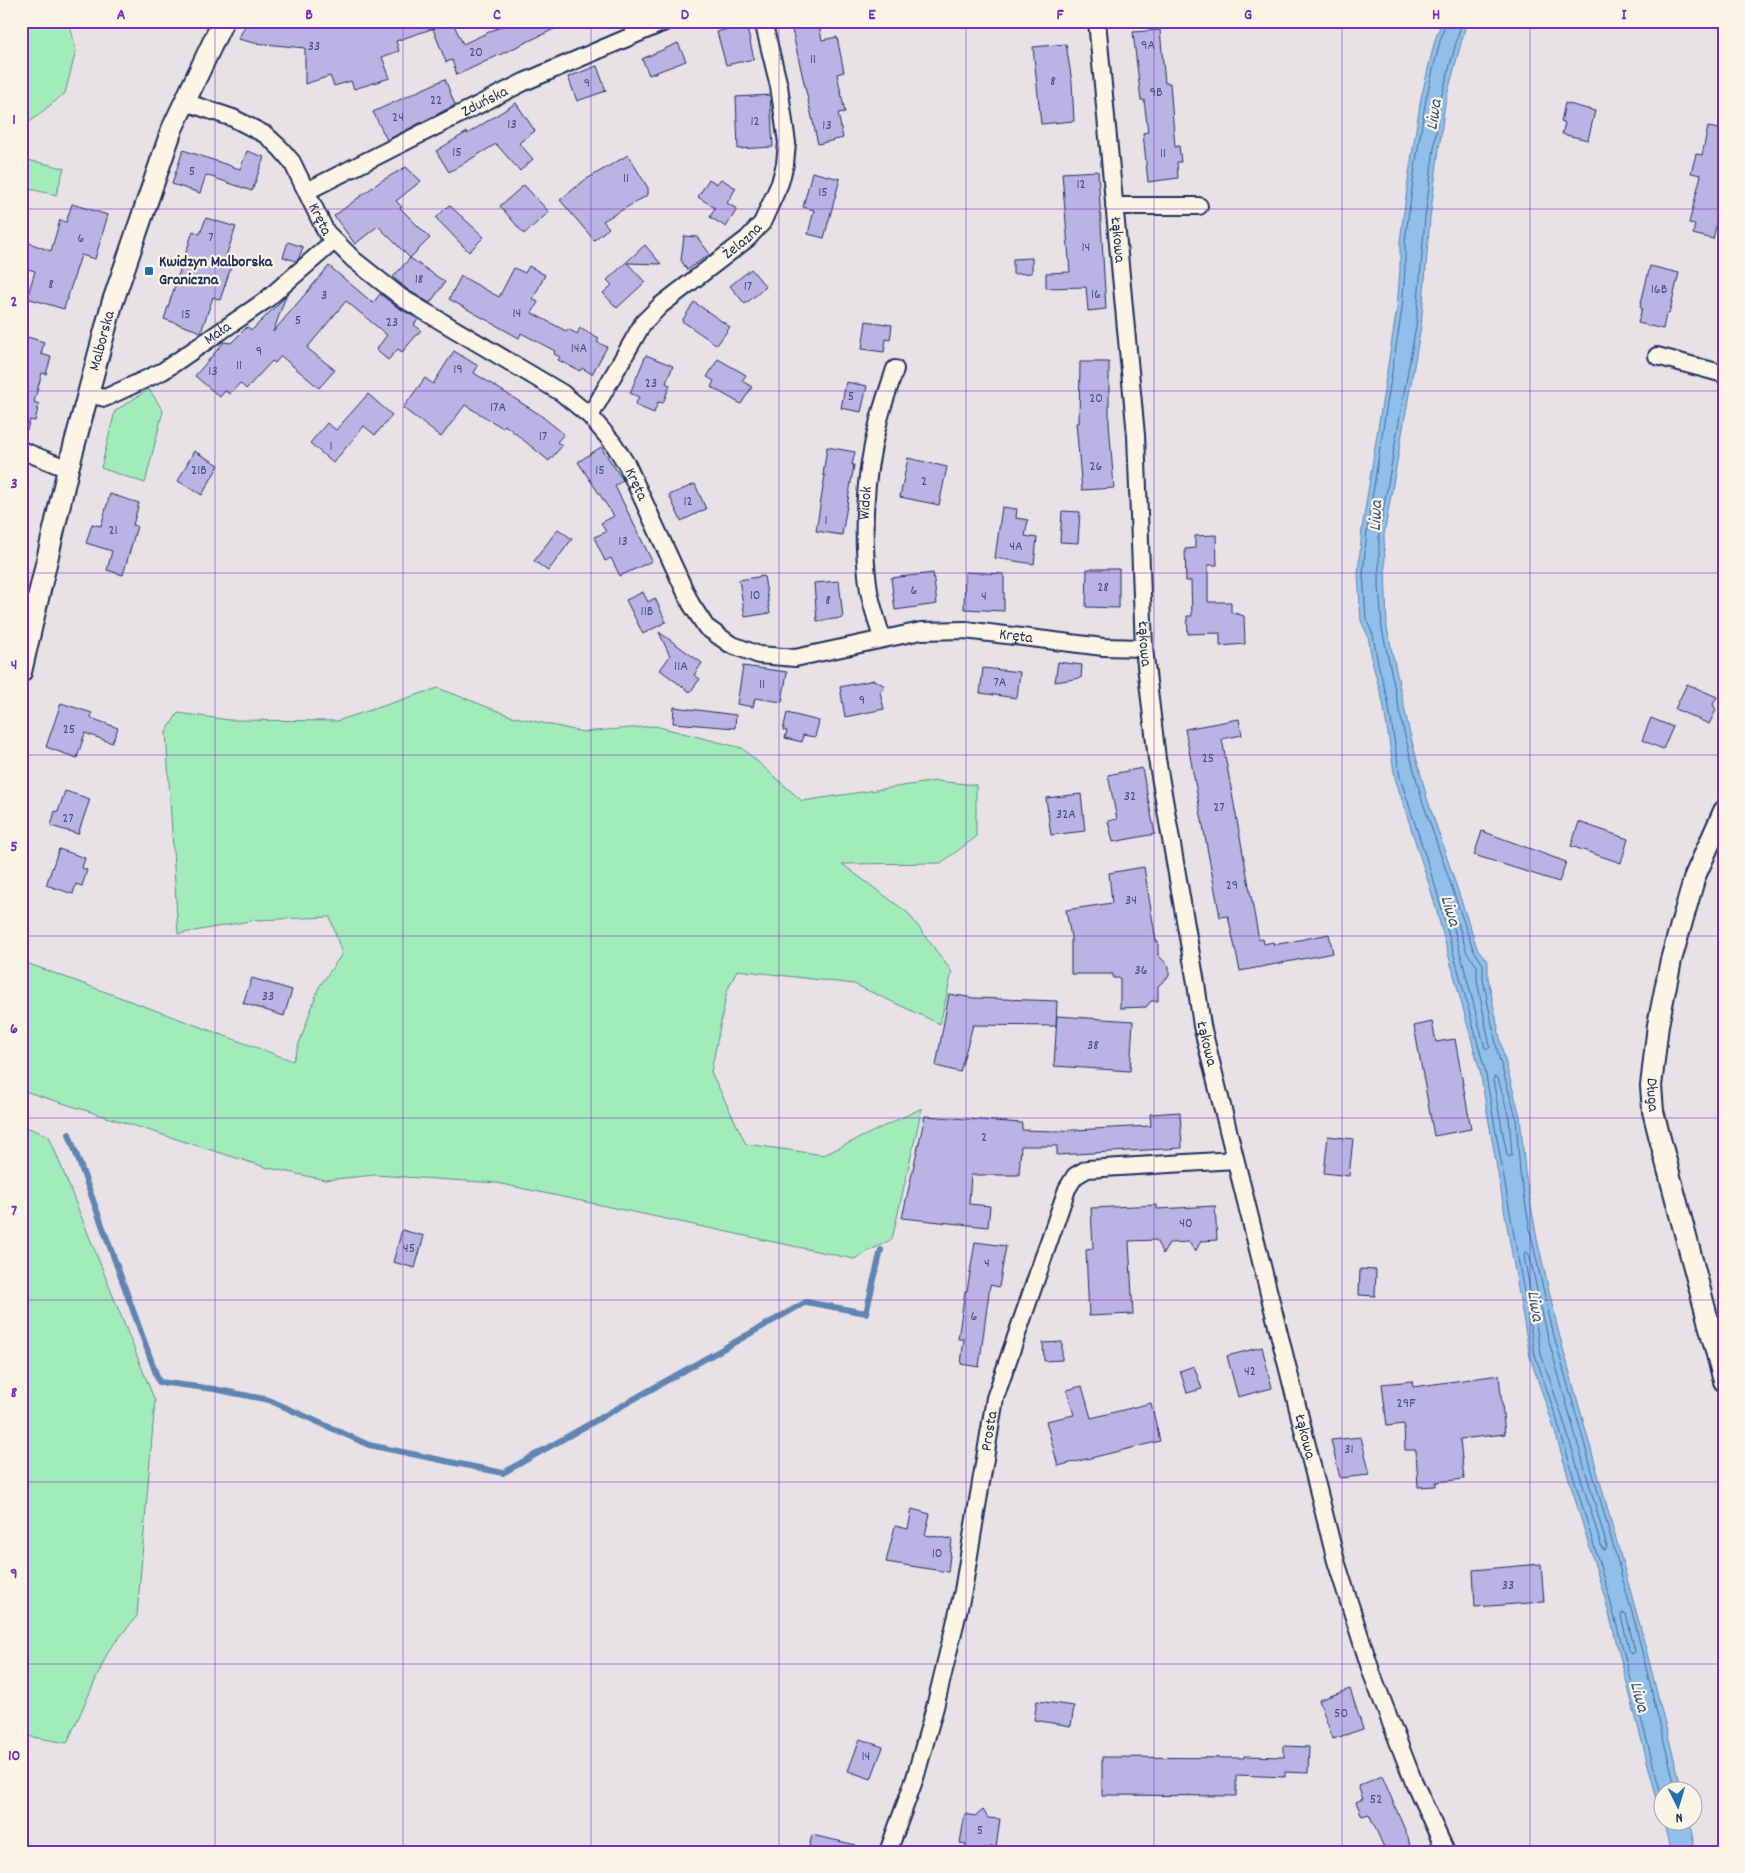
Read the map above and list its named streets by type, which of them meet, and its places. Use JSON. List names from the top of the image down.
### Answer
{
  "streets": {
    "street": [
      "Zduńska",
      "Kręta",
      "Żelazna",
      "Łąkowa",
      "Mała",
      "Malborska",
      "Widok",
      "Długa",
      "Prosta"
    ]
  },
  "crossings": [
    ["Zduńska", "Kręta"],
    ["Kręta", "Żelazna"],
    ["Kręta", "Łąkowa"],
    ["Kręta", "Mała"],
    ["Kręta", "Malborska"],
    ["Kręta", "Widok"],
    ["Łąkowa", "Prosta"],
    ["Mała", "Malborska"]
  ],
  "water": ["Liwa"],
  "places": {
    "transit": ["Kwidzyn Malborska Graniczna"]
  },
  "house_numbers": [
    "9A",
    "33",
    "20",
    "11",
    "8",
    "9",
    "9B",
    "22",
    "24",
    "12",
    "13",
    "13",
    "15",
    "11",
    "5",
    "11",
    "12",
    "15",
    "7",
    "6",
    "14",
    "18",
    "8",
    "17",
    "16B",
    "16",
    "3",
    "14",
    "15",
    "5",
    "23",
    "14A",
    "9",
    "11",
    "19",
    "13",
    "23",
    "5",
    "20",
    "17A",
    "17",
    "1",
    "26",
    "21B",
    "15",
    "2",
    "12",
    "1",
    "21",
    "13",
    "4A",
    "28",
    "6",
    "10",
    "4",
    "8",
    "11B",
    "11A",
    "7A",
    "11",
    "9",
    "25",
    "25",
    "32",
    "27",
    "32A",
    "27",
    "29",
    "34",
    "36",
    "33",
    "38",
    "2",
    "40",
    "45",
    "4",
    "6",
    "42",
    "29F",
    "31",
    "10",
    "33",
    "50",
    "14",
    "52",
    "5"
  ],
  "north": "bottom",
  "grid": {
    "columns": [
      "A",
      "B",
      "C",
      "D",
      "E",
      "F",
      "G",
      "H",
      "I"
    ],
    "rows": [
      "1",
      "2",
      "3",
      "4",
      "5",
      "6",
      "7",
      "8",
      "9",
      "10"
    ]
  }
}
